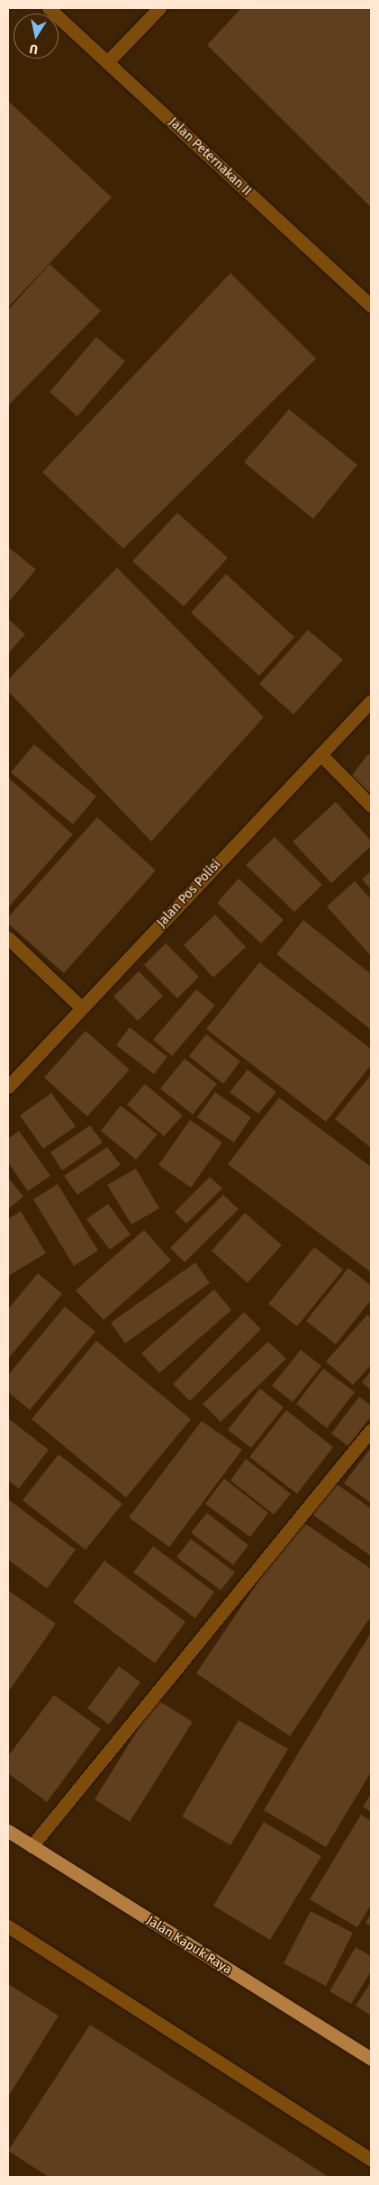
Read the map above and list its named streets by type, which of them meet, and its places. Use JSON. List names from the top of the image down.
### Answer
{
  "streets": {
    "main road": ["Jalan Kapuk Raya"],
    "street": ["Jalan Peternakan II", "Jalan Pos Polisi"]
  },
  "north": "bottom"
}
